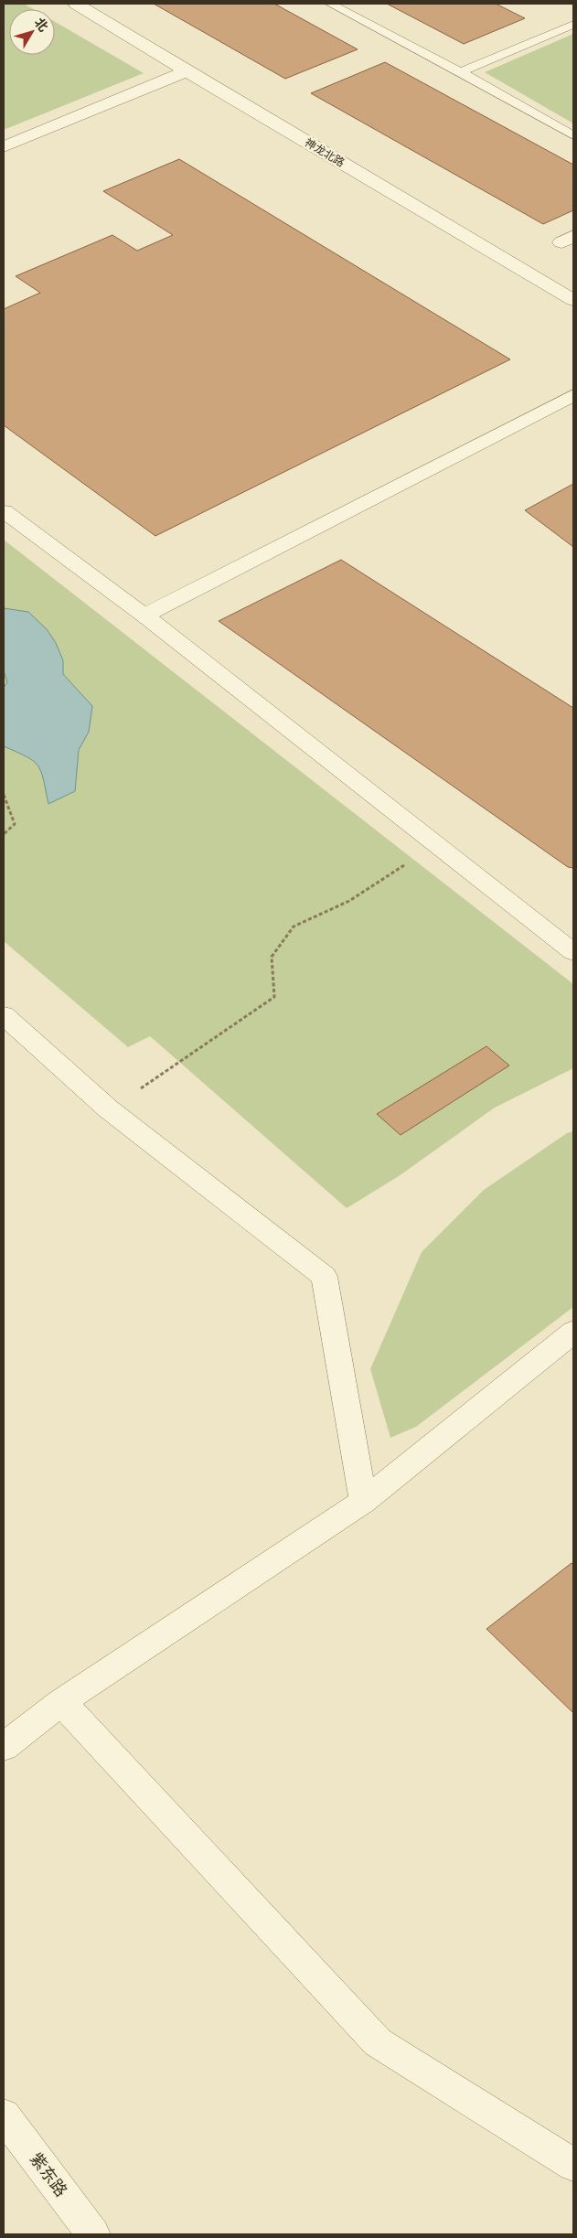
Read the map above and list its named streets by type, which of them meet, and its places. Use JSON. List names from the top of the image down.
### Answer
{
  "streets": {
    "street": ["神龙北路", "紫东路"]
  },
  "north": "top right"
}
